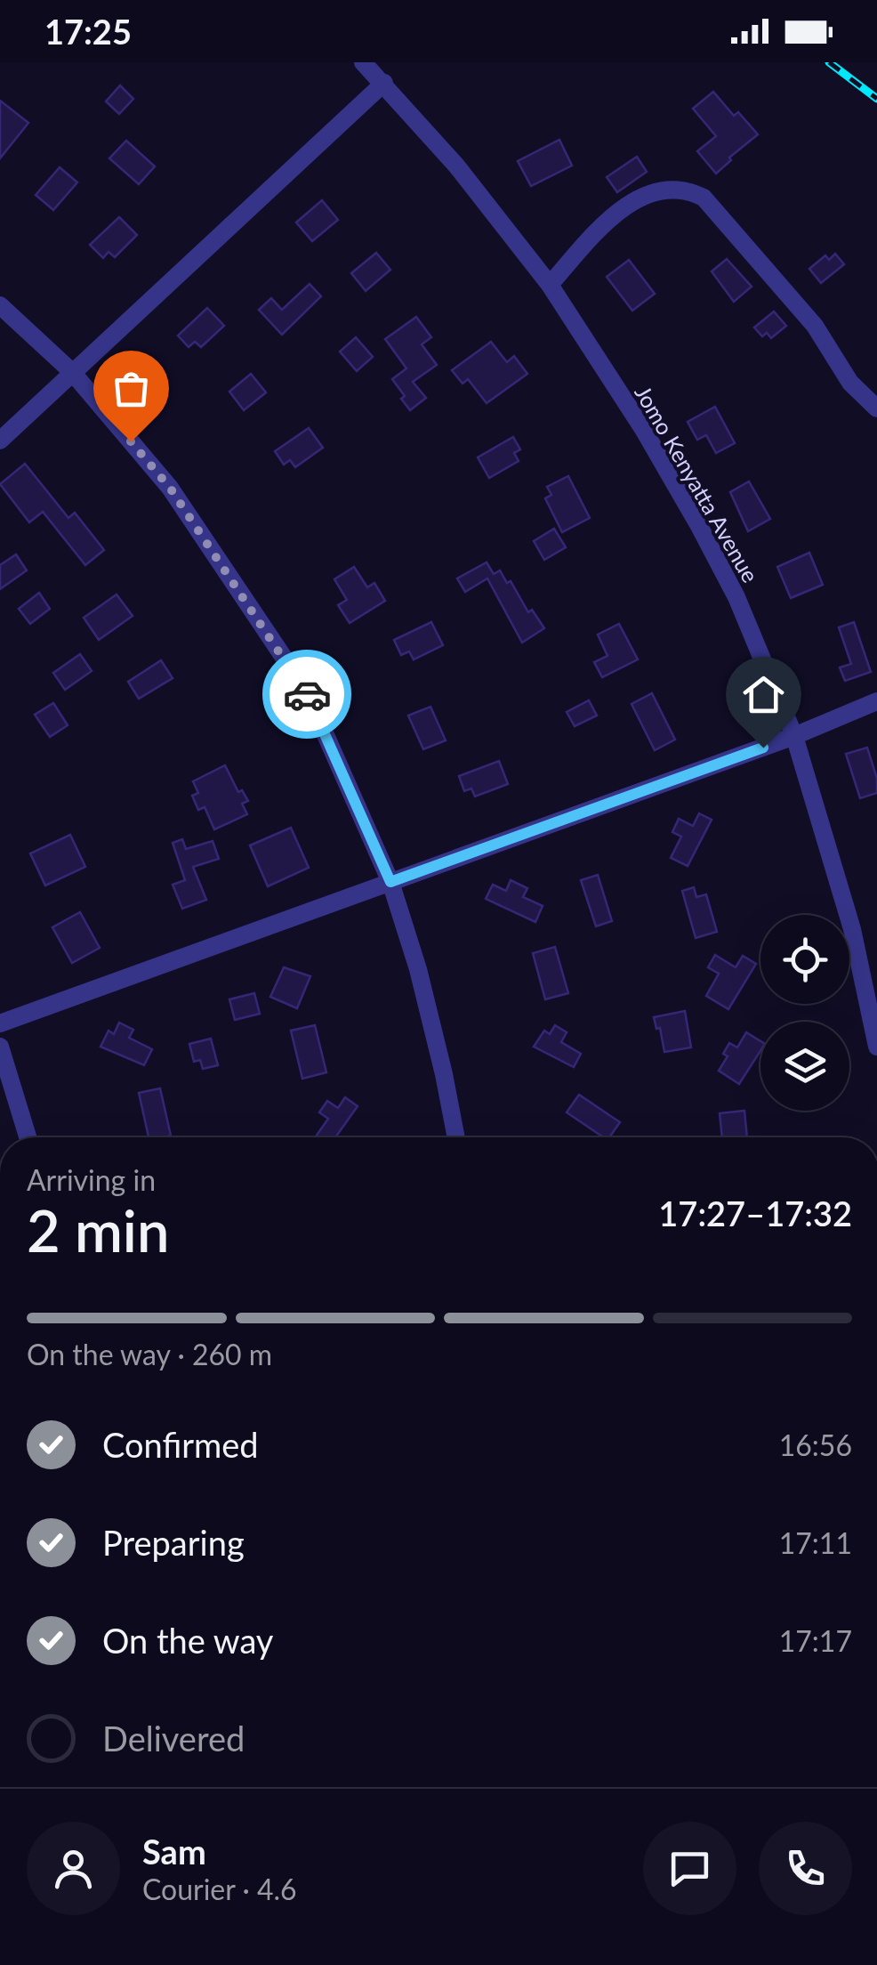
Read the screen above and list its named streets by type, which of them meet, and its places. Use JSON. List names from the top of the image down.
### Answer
{
  "streets": {
    "street": ["Jomo Kenyatta Avenue"]
  },
  "page": {
    "status": "17:25",
    "heading": ["2 min", "Arriving in", "17:27–17:32"],
    "panel": ["Sam", "Courier · 4.6"],
    "bar": "On the way · 260 m",
    "list": [
      ["Confirmed", "16:56"],
      ["Preparing", "17:11"],
      ["On the way", "17:17"],
      "Delivered"
    ]
  }
}
